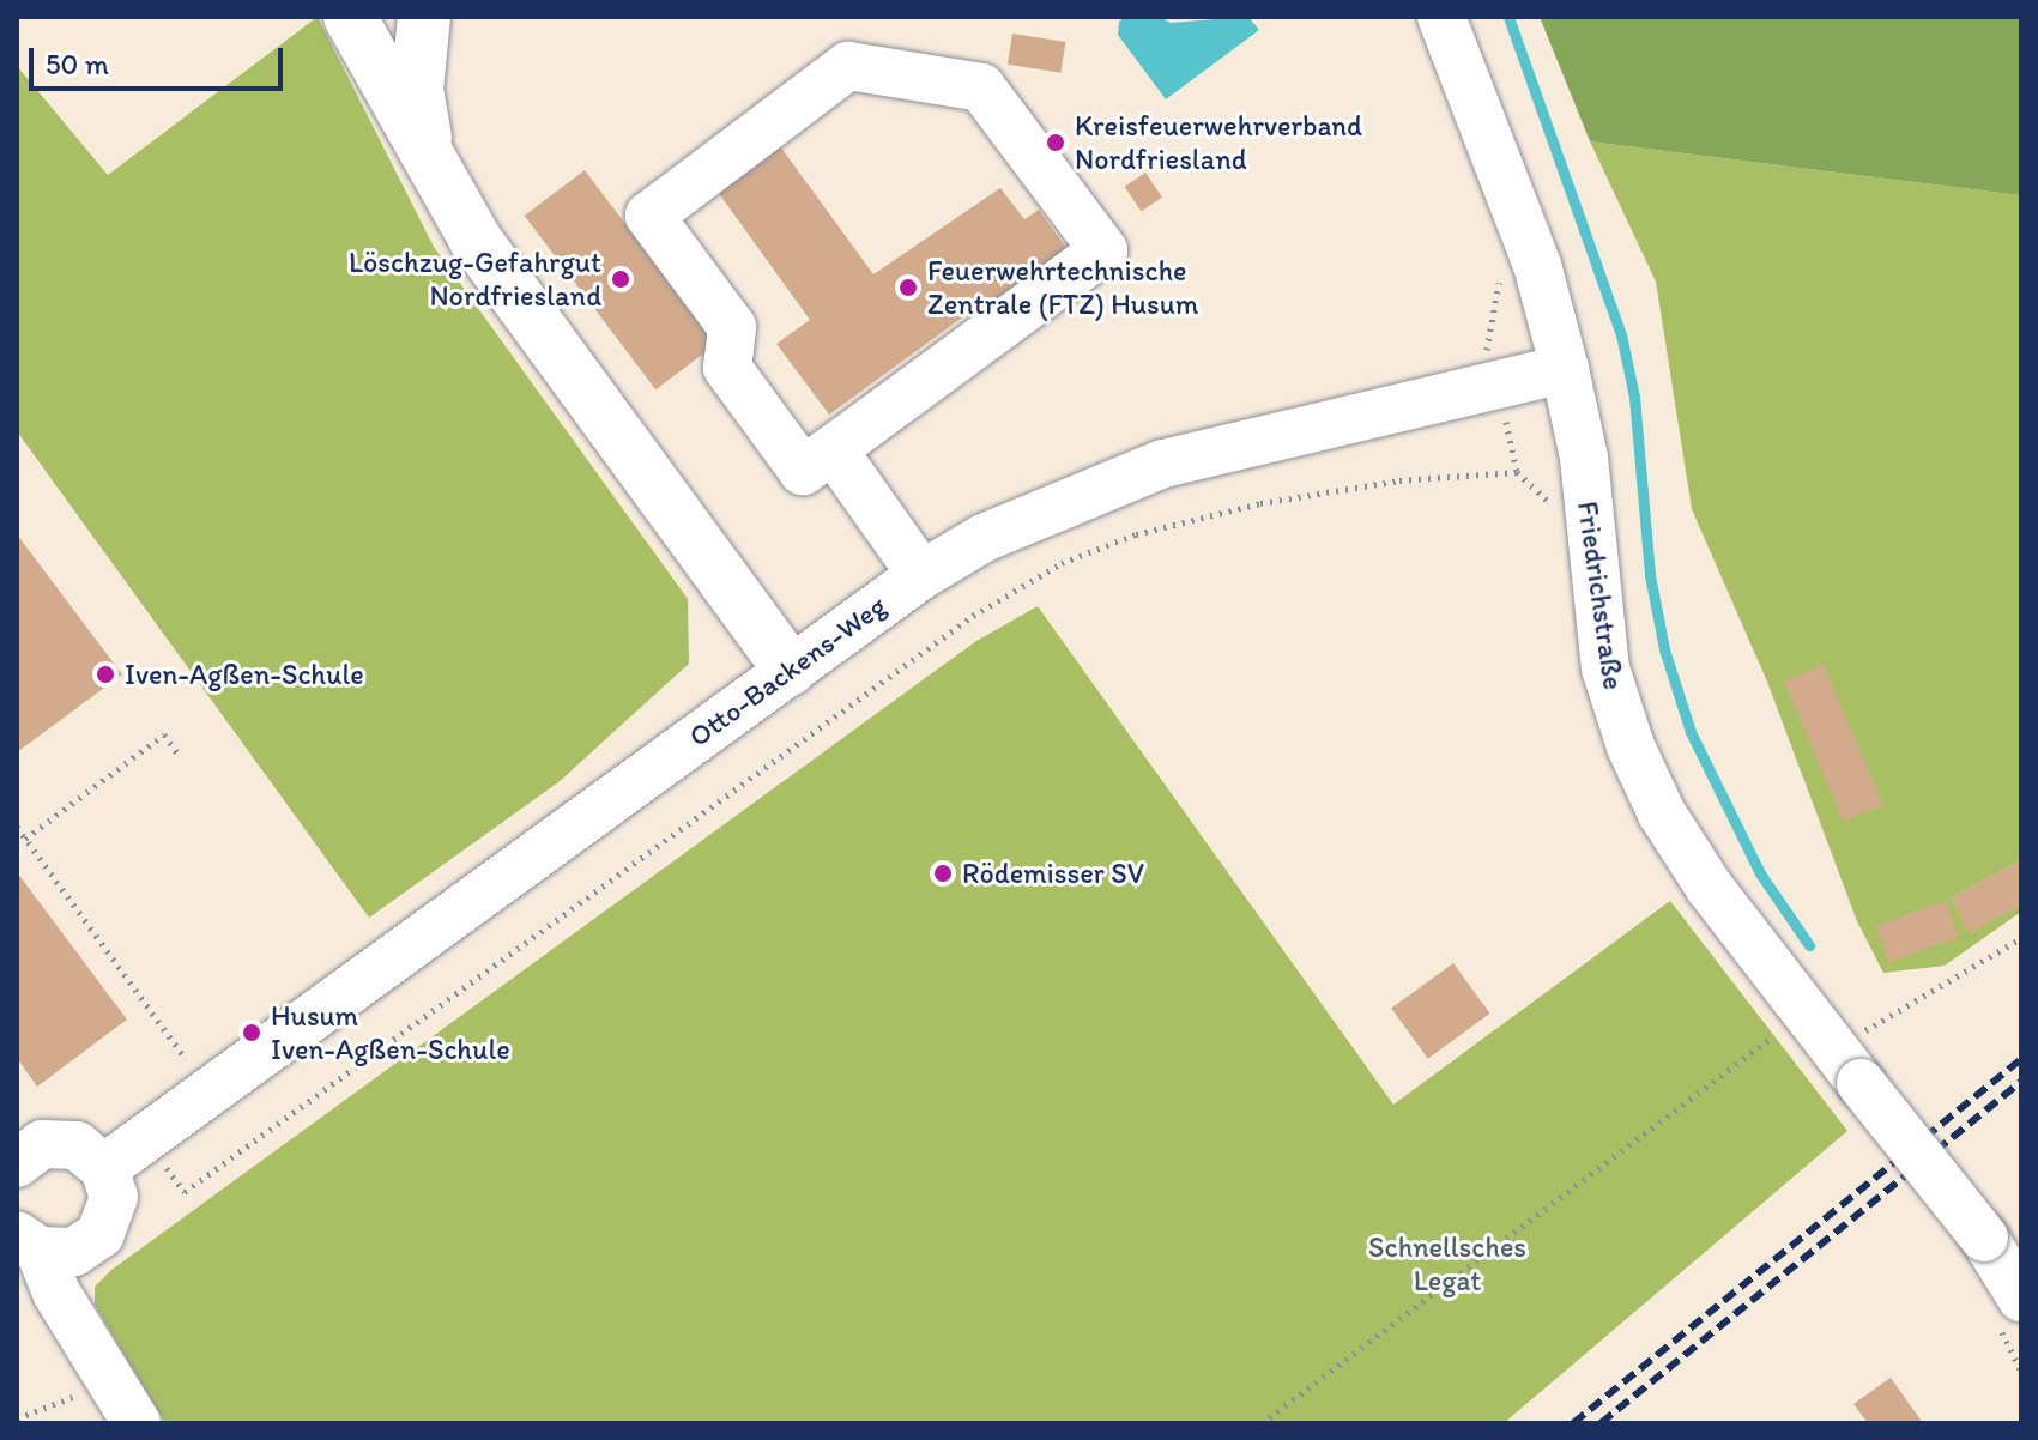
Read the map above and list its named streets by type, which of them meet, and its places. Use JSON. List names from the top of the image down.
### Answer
{
  "streets": {
    "street": ["Friedrichstraße", "Otto-Backens-Weg"]
  },
  "crossings": [
    ["Friedrichstraße", "Otto-Backens-Weg"]
  ],
  "parks": ["Schnellsches Legat"],
  "places": [
    "Kreisfeuerwehrverband Nordfriesland",
    "Löschzug-Gefahrgut Nordfriesland",
    "Feuerwehrtechnische Zentrale (FTZ) Husum",
    "Iven-Agßen-Schule",
    "Rödemisser SV",
    "Husum Iven-Agßen-Schule"
  ],
  "scale_bar": "50 m"
}
